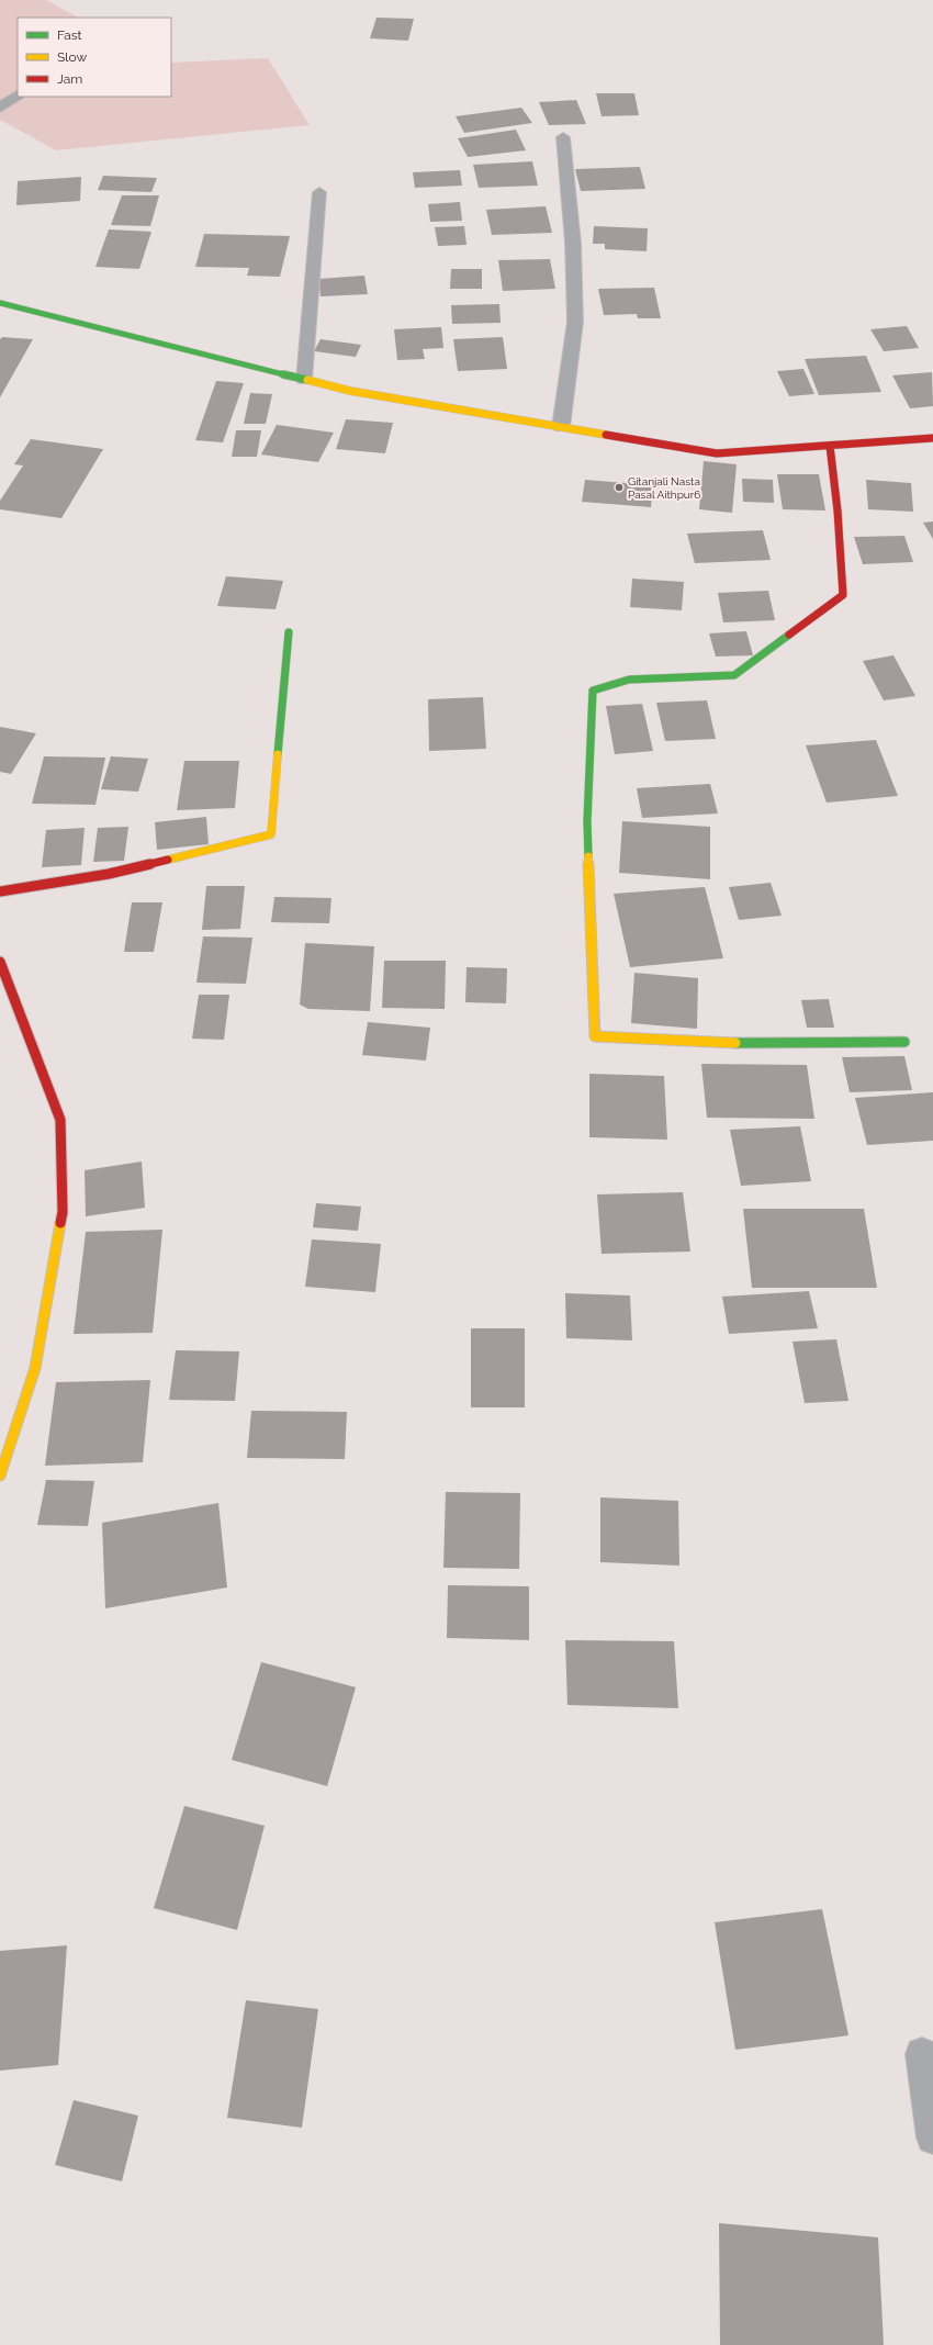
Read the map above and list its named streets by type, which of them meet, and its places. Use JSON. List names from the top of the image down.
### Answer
{
  "places": ["Gitanjali Nasta Pasal Aithpur6"],
  "legend": ["Fast", "Slow", "Jam"]
}
